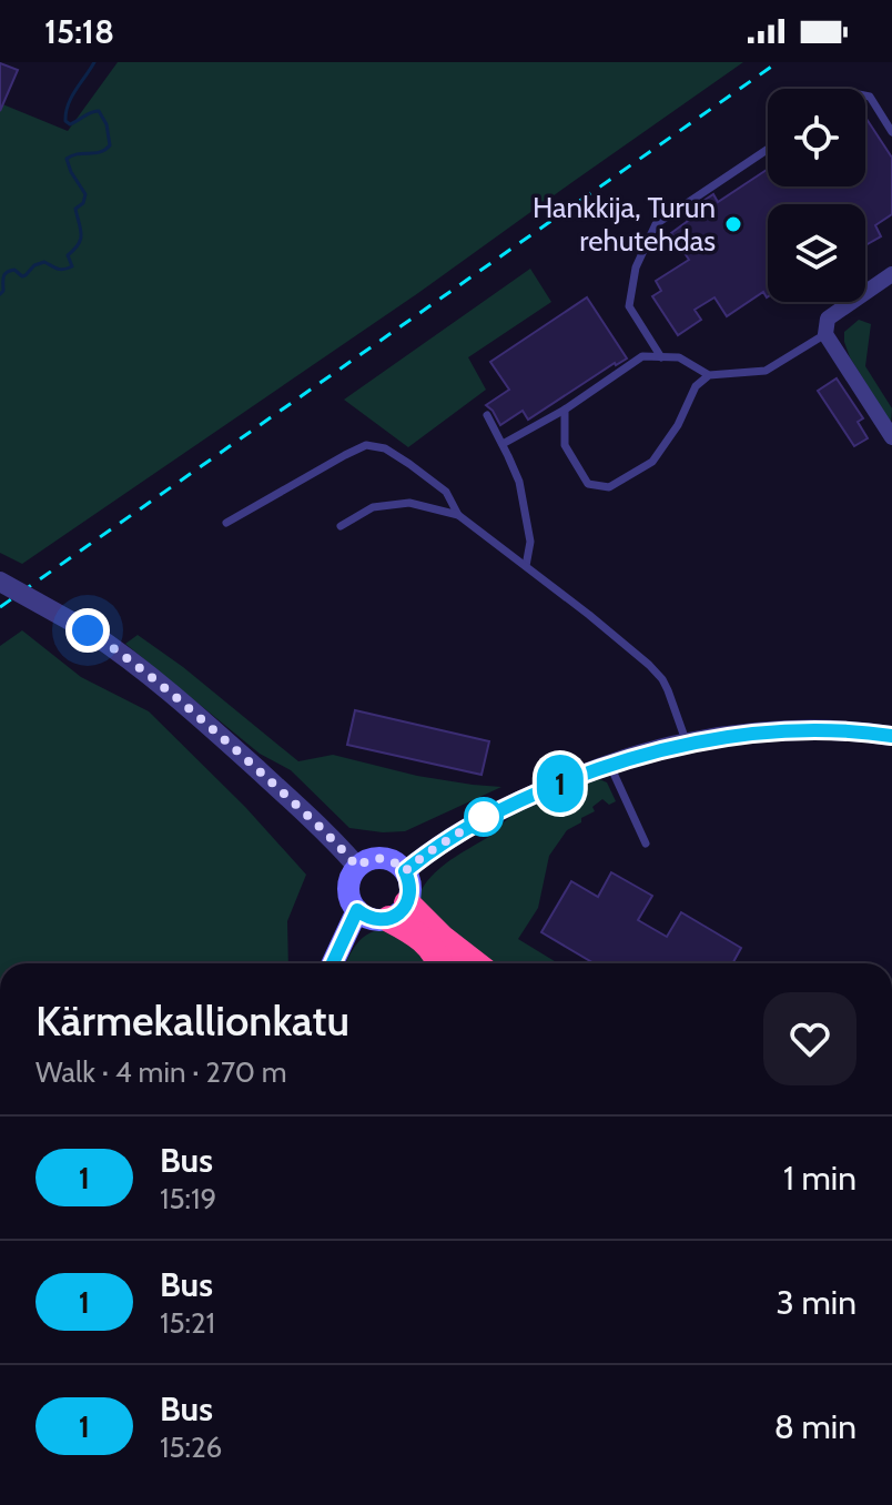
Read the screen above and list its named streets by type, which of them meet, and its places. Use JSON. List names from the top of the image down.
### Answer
{
  "places": ["Hankkija, Turun rehutehdas"],
  "lines": ["bus line 1"],
  "page": {
    "status": "15:18",
    "on_map": "1",
    "heading": ["Kärmekallionkatu", "Walk · 4 min · 270 m"],
    "list": [
      {
        "mark": "1",
        "name": "Bus",
        "note": "15:19",
        "value": "1 min"
      },
      {
        "mark": "1",
        "name": "Bus",
        "note": "15:21",
        "value": "3 min"
      },
      {
        "mark": "1",
        "name": "Bus",
        "note": "15:26",
        "value": "8 min"
      }
    ]
  }
}
